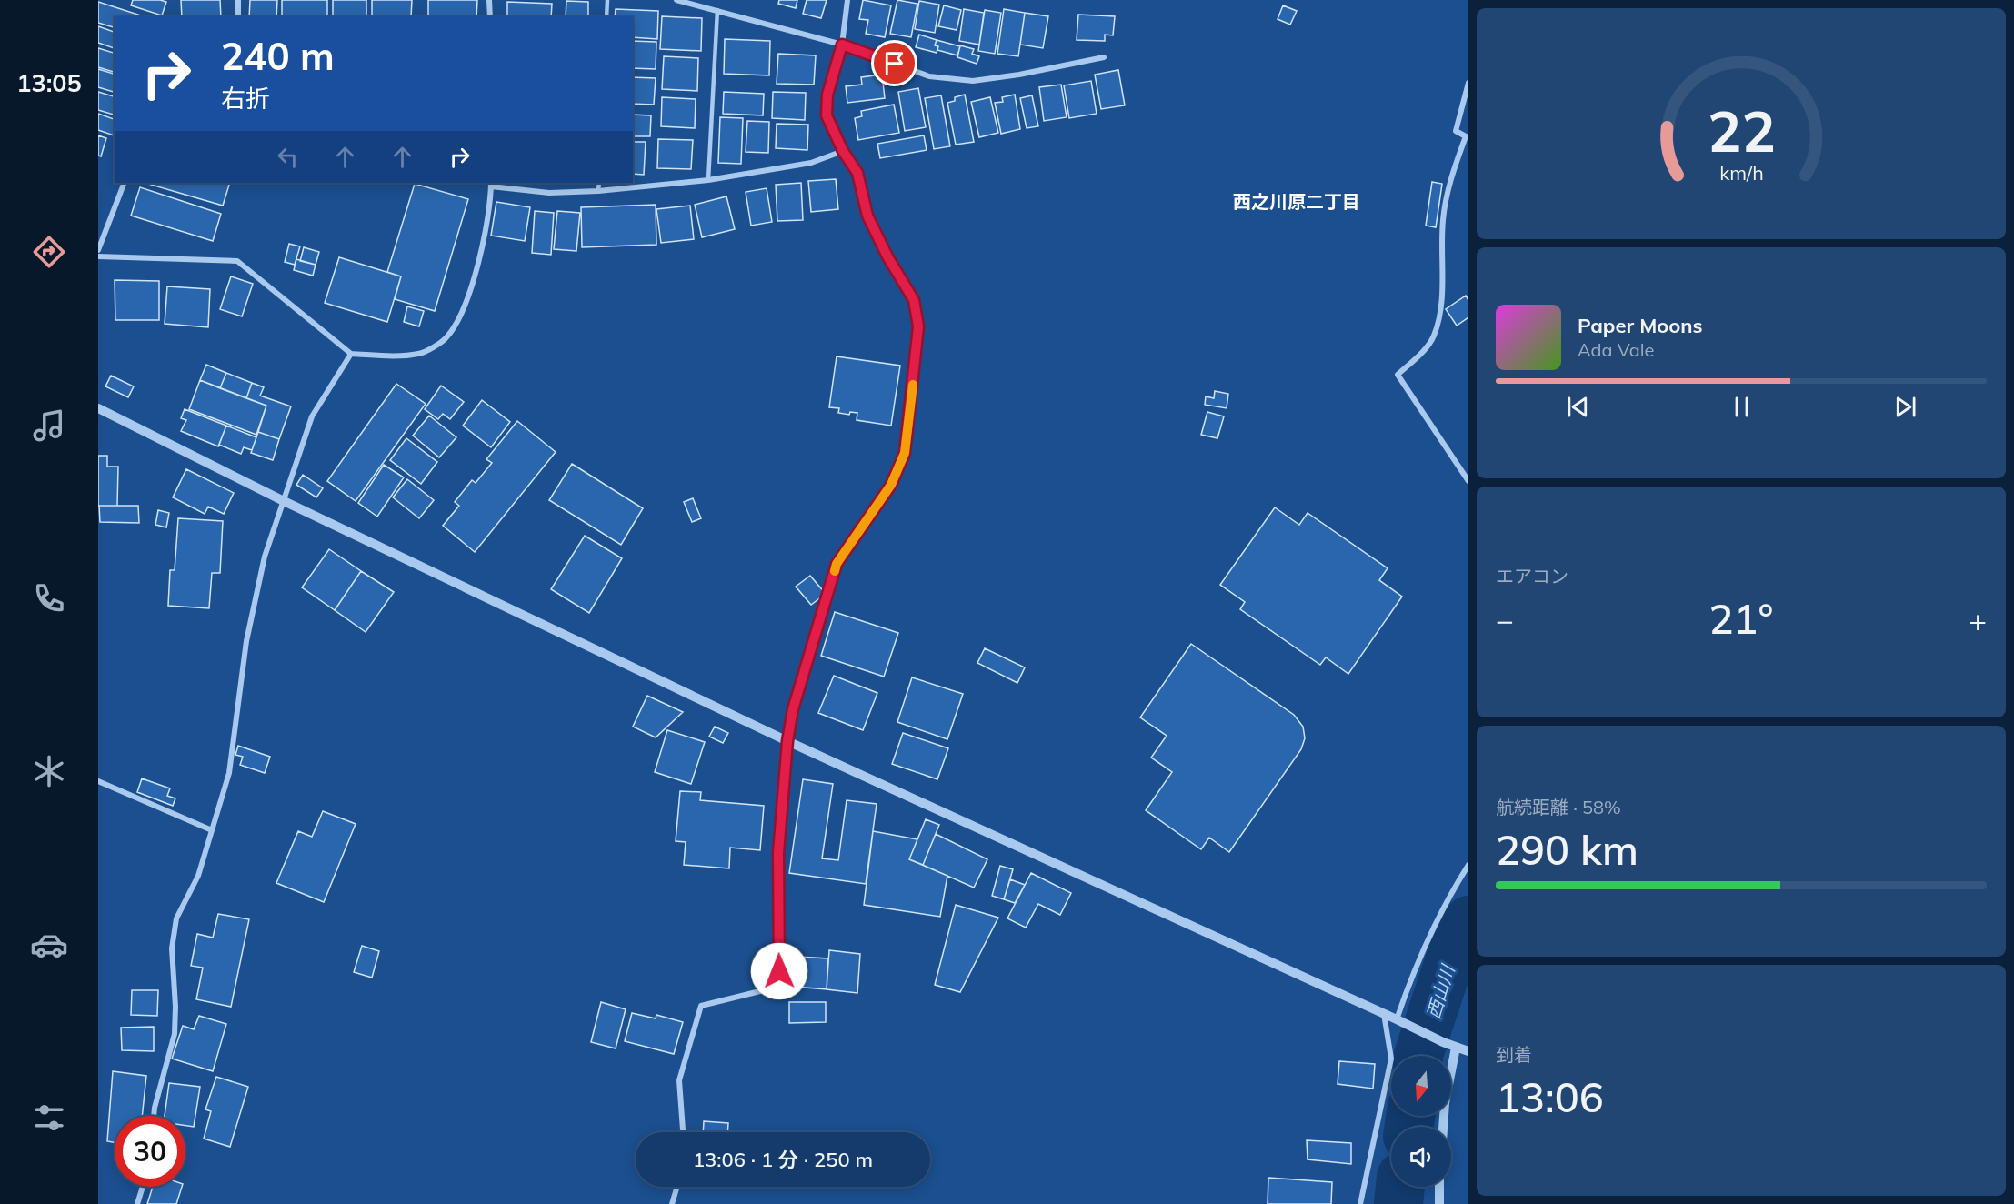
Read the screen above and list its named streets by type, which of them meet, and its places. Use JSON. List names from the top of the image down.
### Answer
{
  "districts": ["西之川原二丁目"],
  "water": ["西山川"],
  "north": "bottom",
  "page": {
    "tabs": "13:05",
    "turn": ["240 m", "右折"],
    "song": ["Paper Moons", "Ada Vale"],
    "tile": [
      "エアコン",
      ["航続距離 · 58%", "290 km"],
      ["到着", "13:06"]
    ],
    "heat": ["−", "21°", "+"],
    "limit": "30",
    "trip": "13:06 · 1 分 · 250 m",
    "gauge": ["22", "km/h"]
  }
}
